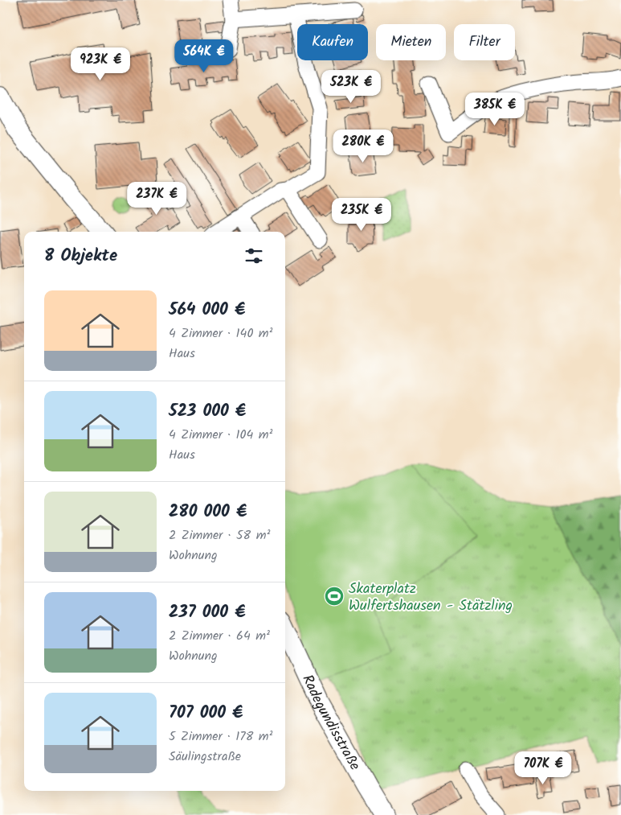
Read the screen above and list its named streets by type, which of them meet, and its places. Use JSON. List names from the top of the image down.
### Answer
{
  "streets": {
    "street": ["Radegundisstraße"]
  },
  "places": {
    "sports": ["Skaterplatz Wulfertshausen - Stätzling"]
  },
  "page": {
    "chip": ["Kaufen", "Mieten", "Filter"],
    "price": [
      "564K €",
      "923K €",
      "523K €",
      "385K €",
      "280K €",
      "237K €",
      "235K €",
      "707K €"
    ],
    "heading": "8 Objekte",
    "list": [
      {
        "name": "564 000 €",
        "note": "4 Zimmer · 140 m² · Haus"
      },
      {
        "name": "523 000 €",
        "note": "4 Zimmer · 104 m² · Haus"
      },
      {
        "name": "280 000 €",
        "note": "2 Zimmer · 58 m² · Wohnung"
      },
      {
        "name": "237 000 €",
        "note": "2 Zimmer · 64 m² · Wohnung"
      },
      {
        "name": "707 000 €",
        "note": "5 Zimmer · 178 m² · Säulingstraße"
      }
    ]
  }
}
